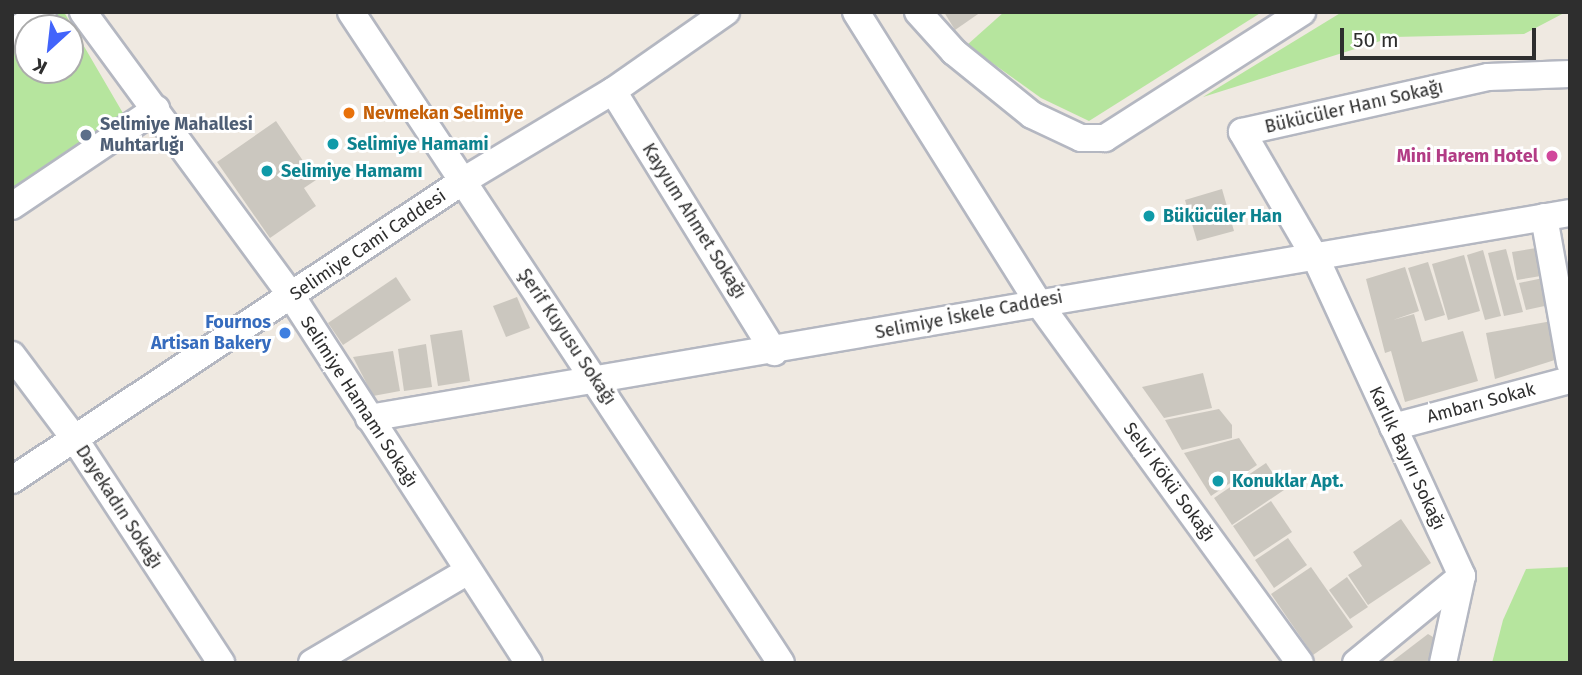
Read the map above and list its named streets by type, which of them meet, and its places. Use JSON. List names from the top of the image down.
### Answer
{
  "streets": {
    "street": [
      "Bükücüler Hanı Sokağı",
      "Kayyum Ahmet Sokağı",
      "Selimiye Cami Caddesi",
      "Selimiye İskele Caddesi",
      "Şerif Kuyusu Sokağı",
      "Selimiye Hamamı Sokağı",
      "Ambarı Sokak",
      "Karlık Bayırı Sokağı",
      "Selvi Kökü Sokağı",
      "Dayekadın Sokağı"
    ]
  },
  "crossings": [
    ["Bükücüler Hanı Sokağı", "Selimiye İskele Caddesi"],
    ["Bükücüler Hanı Sokağı", "Karlık Bayırı Sokağı"],
    ["Kayyum Ahmet Sokağı", "Selimiye Cami Caddesi"],
    ["Kayyum Ahmet Sokağı", "Selimiye İskele Caddesi"],
    ["Selimiye Cami Caddesi", "Şerif Kuyusu Sokağı"],
    ["Selimiye Cami Caddesi", "Selimiye Hamamı Sokağı"],
    ["Selimiye Cami Caddesi", "Dayekadın Sokağı"],
    ["Selimiye İskele Caddesi", "Şerif Kuyusu Sokağı"],
    ["Selimiye İskele Caddesi", "Selimiye Hamamı Sokağı"],
    ["Selimiye İskele Caddesi", "Karlık Bayırı Sokağı"],
    ["Selimiye İskele Caddesi", "Selvi Kökü Sokağı"],
    ["Ambarı Sokak", "Karlık Bayırı Sokağı"]
  ],
  "places": [
    "Nevmekan Selimiye",
    "Selimiye Mahallesi Muhtarlığı",
    "Selimiye Hamami",
    "Mini Harem Hotel",
    "Selimiye Hamamı",
    "Bükücüler Han",
    "Fournos Artisan Bakery",
    "Konuklar Apt."
  ],
  "scale_bar": "50 m",
  "north": "bottom left"
}
